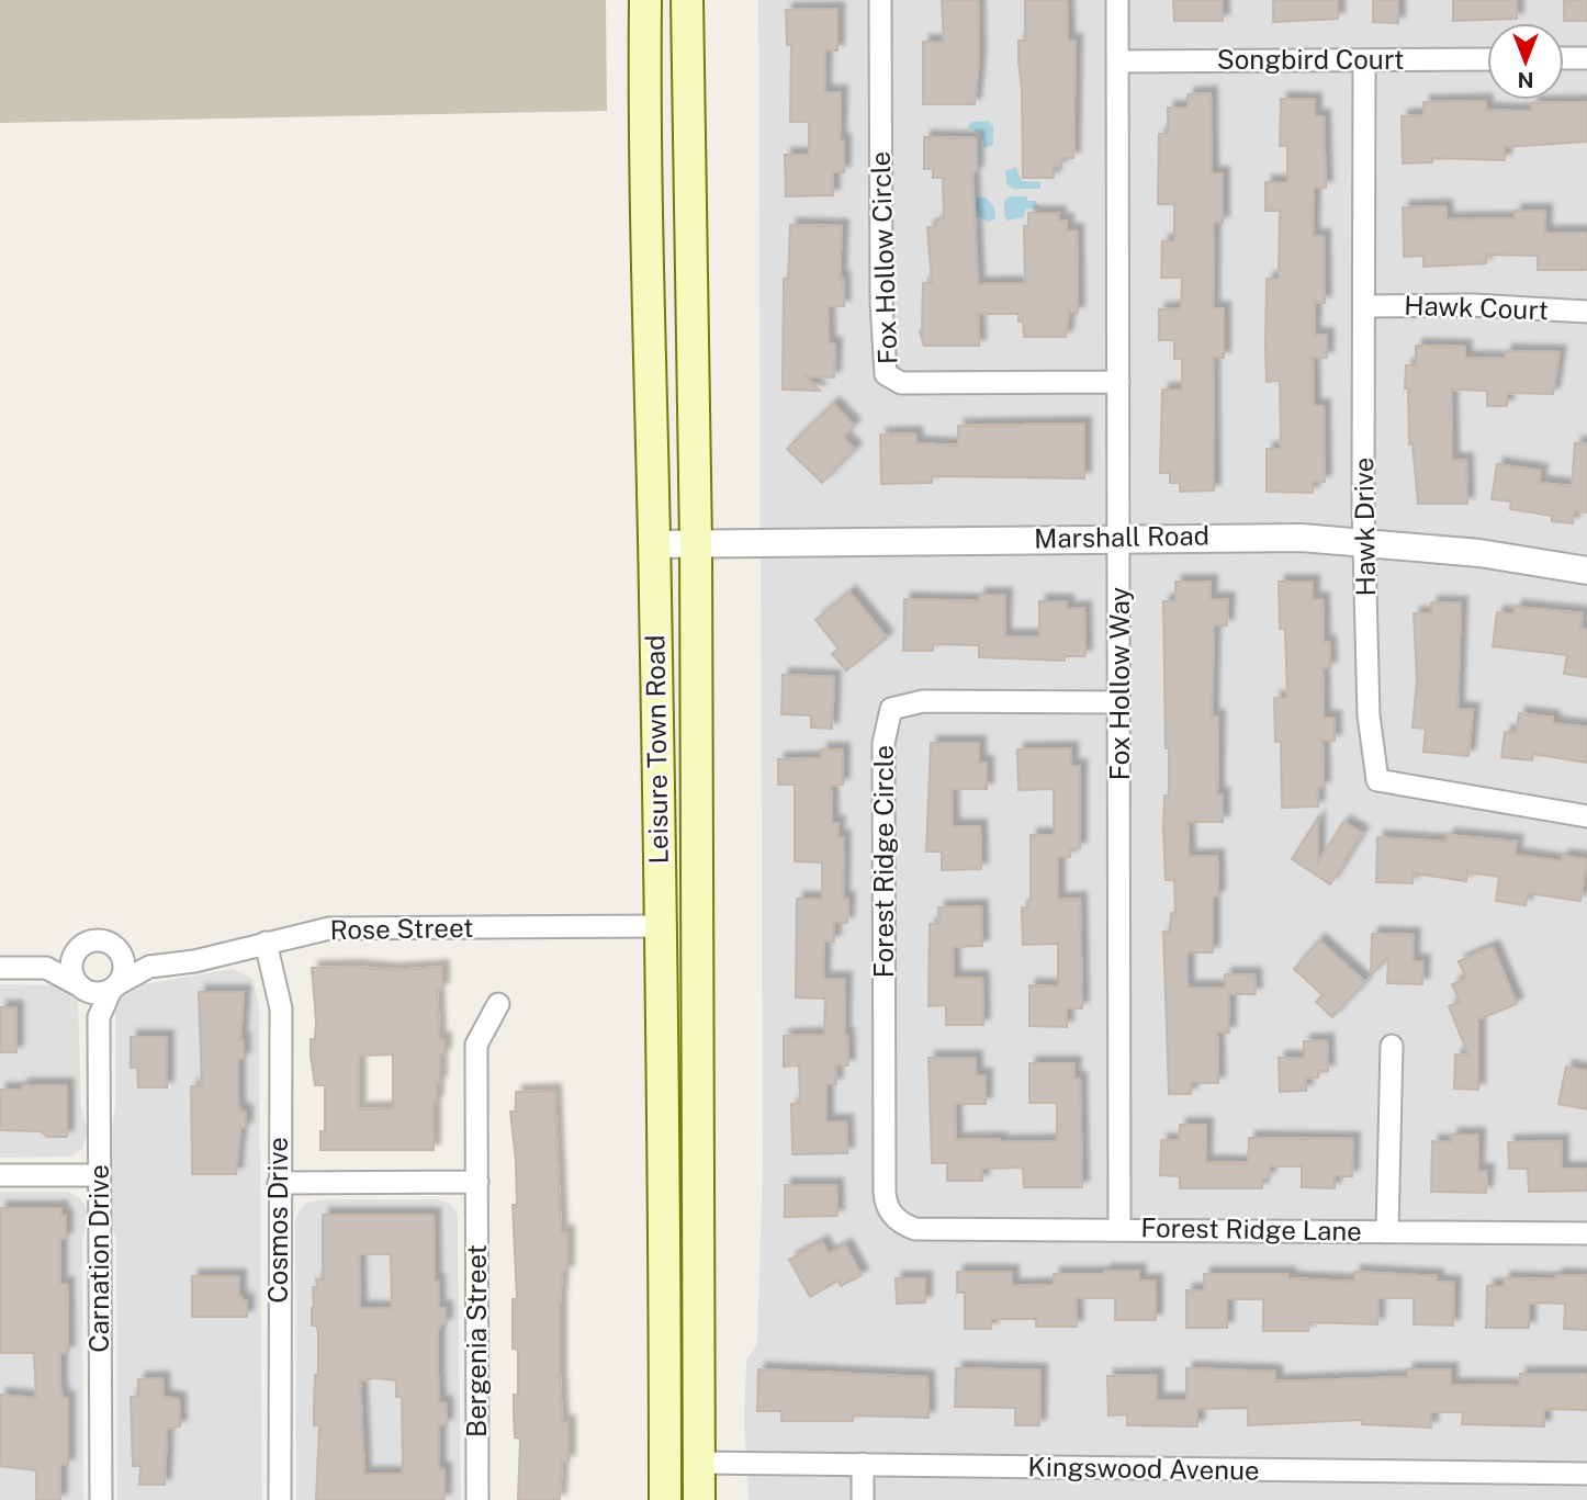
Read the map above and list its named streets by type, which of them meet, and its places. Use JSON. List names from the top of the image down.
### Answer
{
  "streets": {
    "main road": ["Leisure Town Road"],
    "street": [
      "Songbird Court",
      "Fox Hollow Circle",
      "Hawk Court",
      "Hawk Drive",
      "Marshall Road",
      "Fox Hollow Way",
      "Forest Ridge Circle",
      "Rose Street",
      "Cosmos Drive",
      "Forest Ridge Lane",
      "Carnation Drive",
      "Bergenia Street",
      "Kingswood Avenue"
    ]
  },
  "crossings": [
    ["Songbird Court", "Hawk Drive"],
    ["Songbird Court", "Fox Hollow Way"],
    ["Fox Hollow Circle", "Fox Hollow Way"],
    ["Hawk Court", "Hawk Drive"],
    ["Hawk Drive", "Marshall Road"],
    ["Marshall Road", "Fox Hollow Way"],
    ["Marshall Road", "Leisure Town Road"],
    ["Fox Hollow Way", "Forest Ridge Circle"],
    ["Fox Hollow Way", "Forest Ridge Lane"],
    ["Leisure Town Road", "Rose Street"],
    ["Leisure Town Road", "Kingswood Avenue"],
    ["Forest Ridge Circle", "Forest Ridge Lane"],
    ["Rose Street", "Cosmos Drive"],
    ["Rose Street", "Carnation Drive"]
  ],
  "north": "bottom"
}
